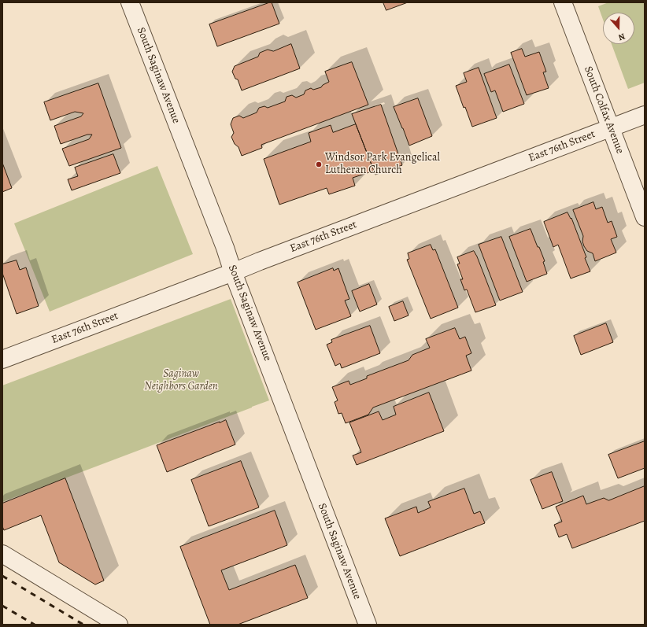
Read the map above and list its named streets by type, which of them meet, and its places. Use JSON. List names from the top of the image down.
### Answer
{
  "streets": {
    "street": ["South Saginaw Avenue", "South Colfax Avenue", "East 76th Street"]
  },
  "crossings": [
    ["South Saginaw Avenue", "East 76th Street"],
    ["South Colfax Avenue", "East 76th Street"]
  ],
  "parks": ["Saginaw Neighbors Garden"],
  "places": ["Windsor Park Evangelical Lutheran Church"],
  "north": "bottom"
}
